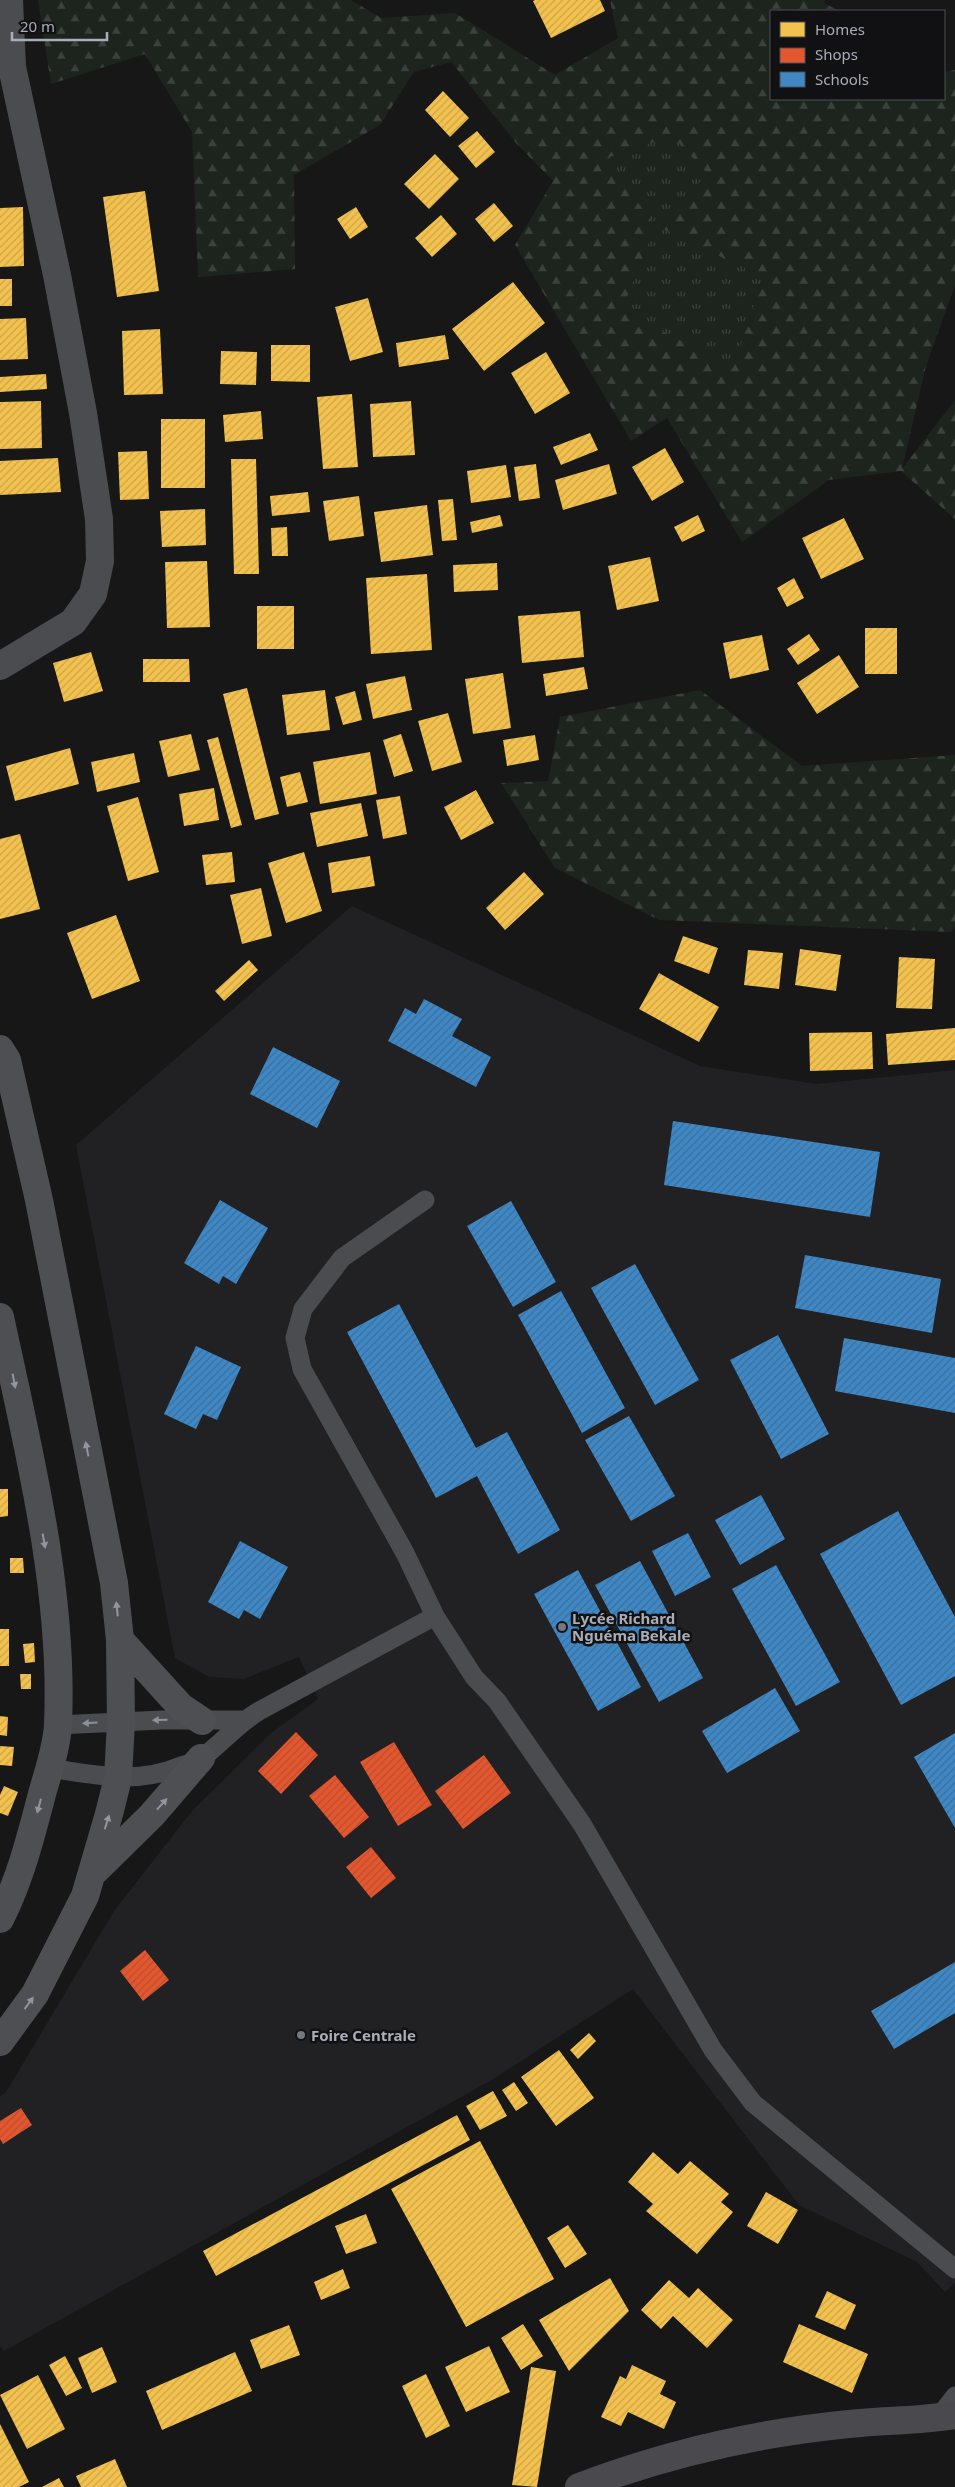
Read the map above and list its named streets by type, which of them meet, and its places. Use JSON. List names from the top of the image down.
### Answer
{
  "places": ["Lycée Richard Nguéma Bekale", "Foire Centrale"],
  "legend": ["Homes", "Shops", "Schools"],
  "scale_bar": "20 m"
}
